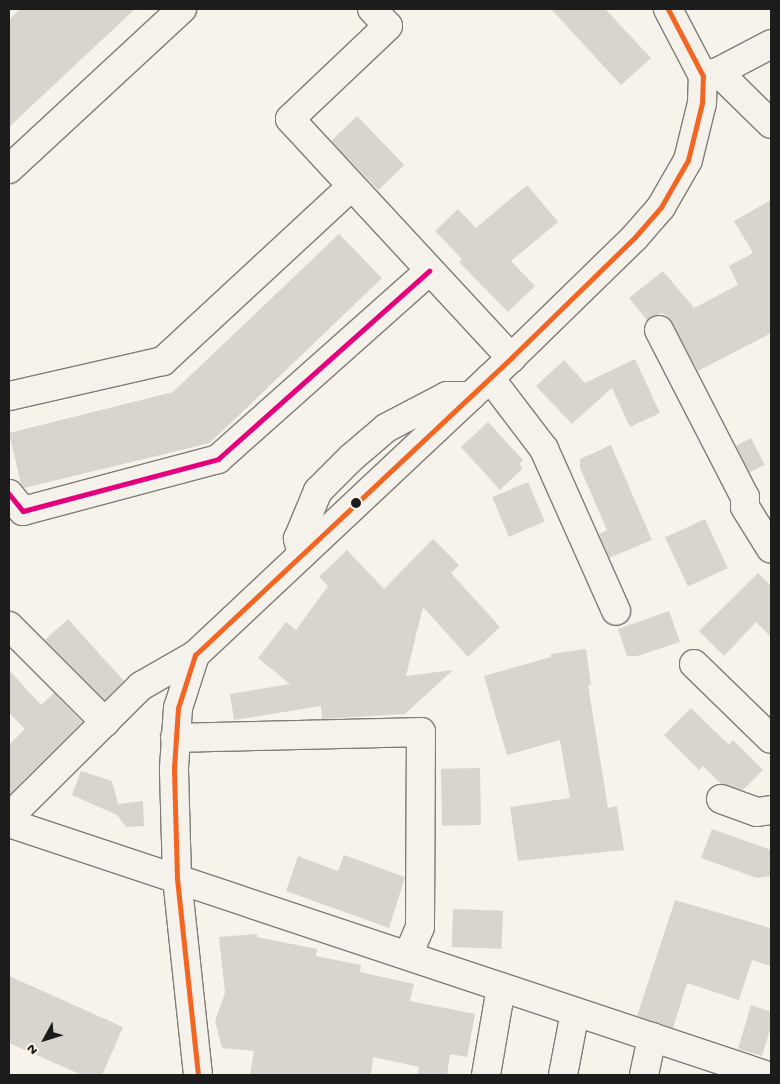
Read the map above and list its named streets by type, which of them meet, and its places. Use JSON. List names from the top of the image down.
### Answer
{
  "north": "bottom left"
}
